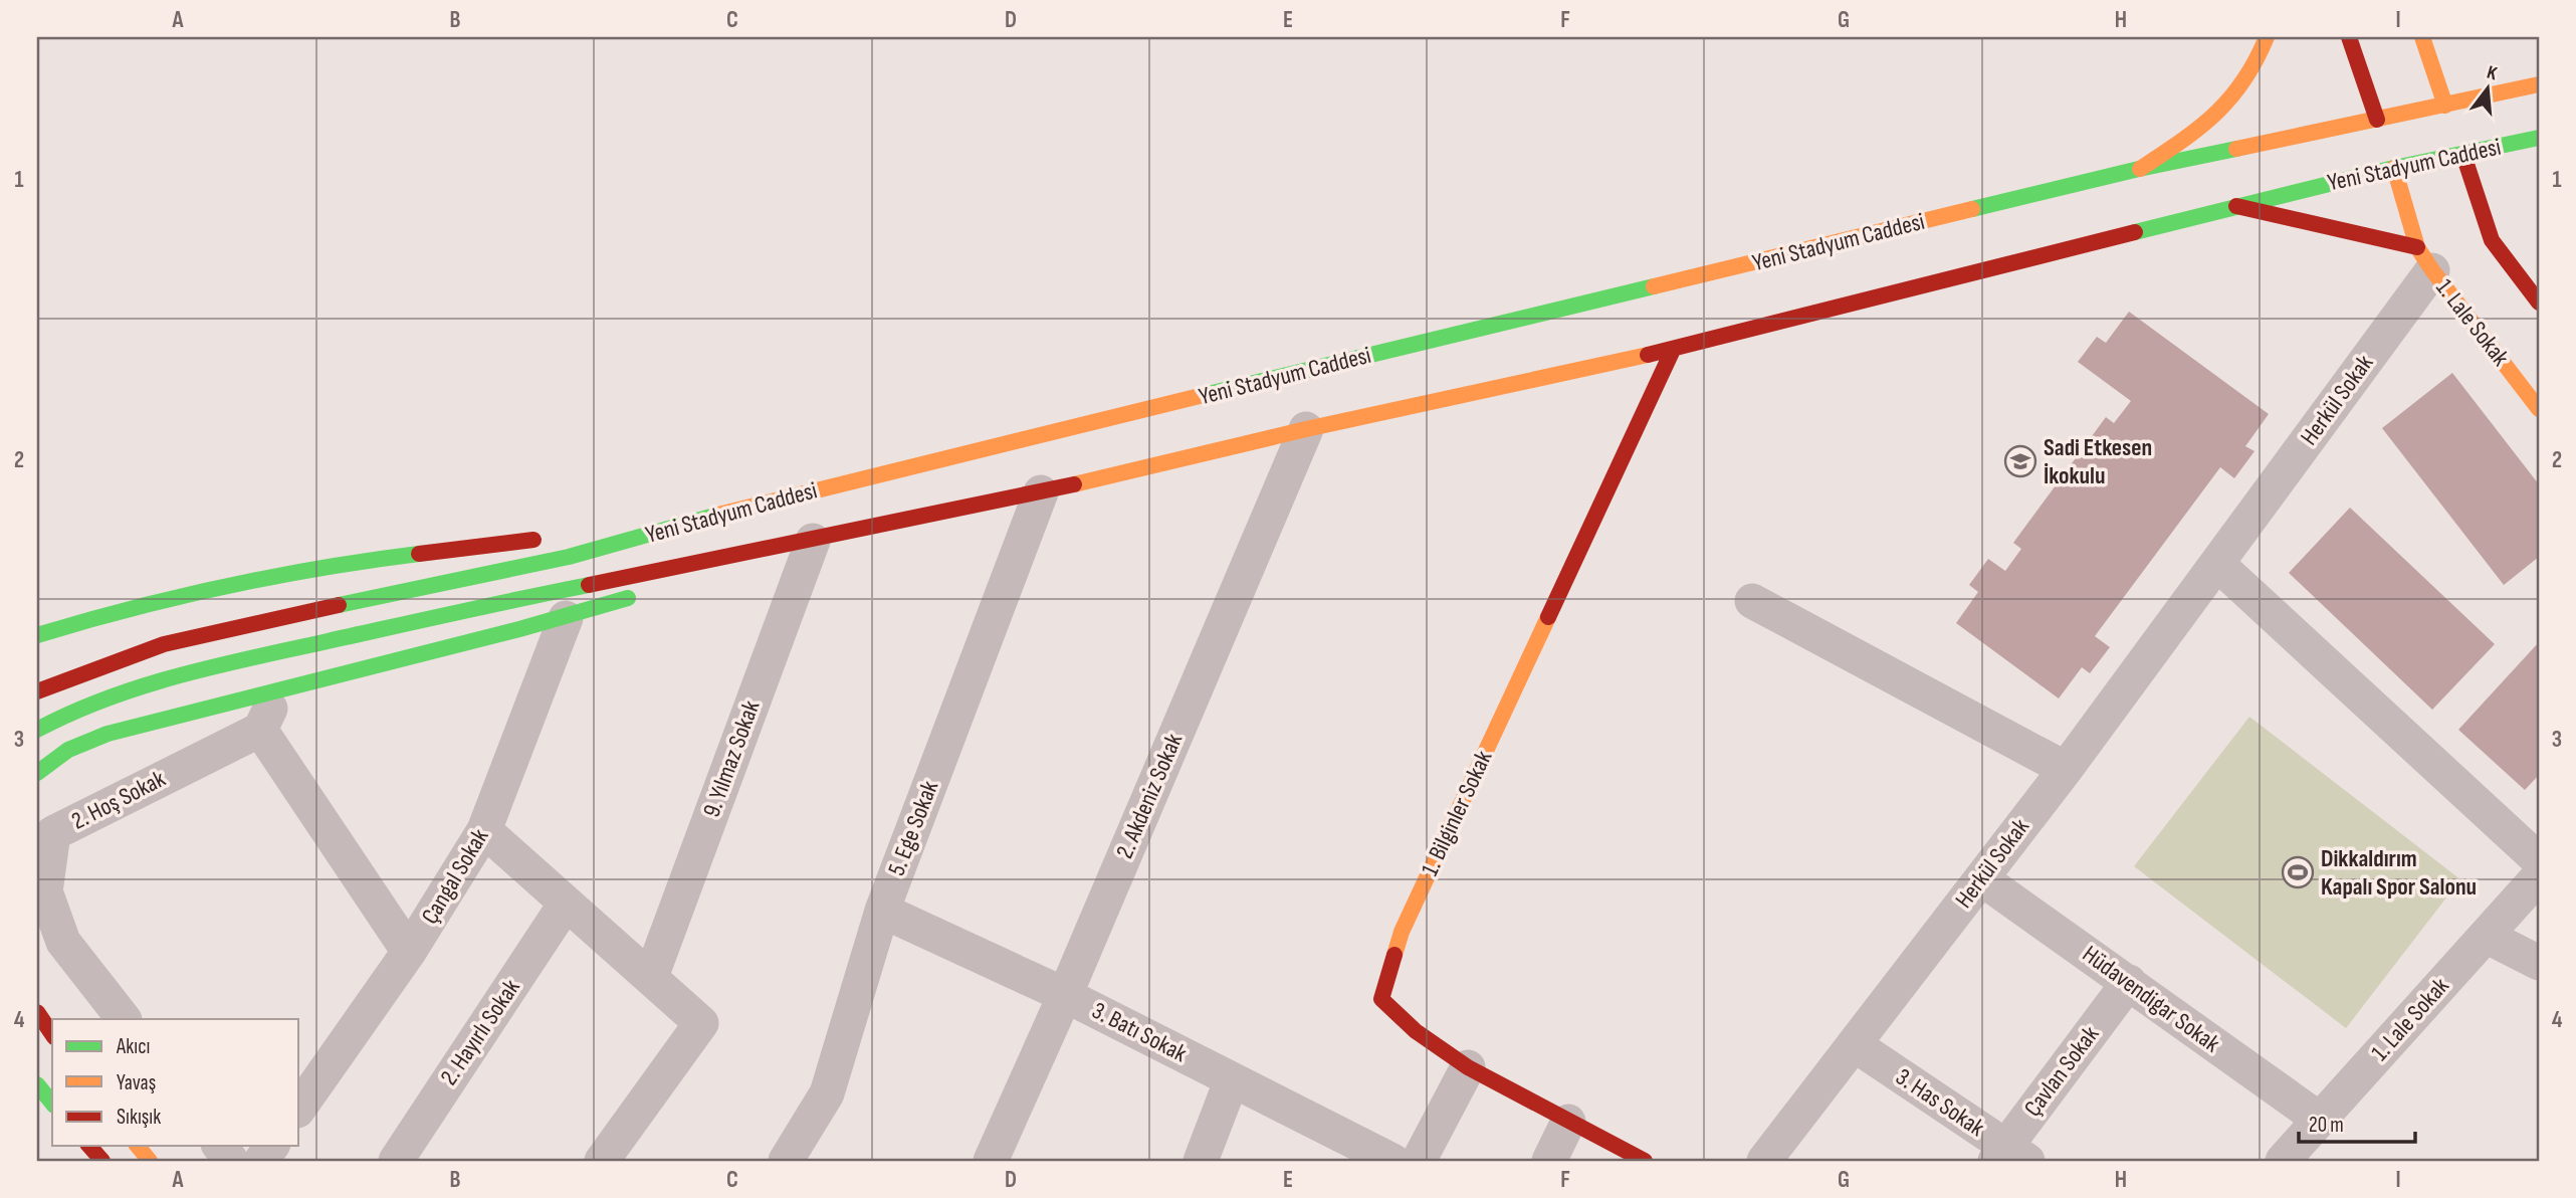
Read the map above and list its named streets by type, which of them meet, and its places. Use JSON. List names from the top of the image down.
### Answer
{
  "streets": {
    "main road": ["Yeni Stadyum Caddesi", "1. Lale Sokak", "1. Bilginler Sokak"],
    "street": [
      "Herkül Sokak",
      "9. Yılmaz Sokak",
      "2. Akdeniz Sokak",
      "2. Hoş Sokak",
      "5. Ege Sokak",
      "Çangal Sokak",
      "Hüdavendigar Sokak",
      "2. Hayırlı Sokak",
      "3. Batı Sokak",
      "Çavlan Sokak",
      "3. Has Sokak"
    ]
  },
  "crossings": [
    ["Yeni Stadyum Caddesi", "9. Yılmaz Sokak"],
    ["Yeni Stadyum Caddesi", "2. Akdeniz Sokak"],
    ["Yeni Stadyum Caddesi", "1. Bilginler Sokak"],
    ["Yeni Stadyum Caddesi", "5. Ege Sokak"],
    ["1. Lale Sokak", "Herkül Sokak"],
    ["1. Lale Sokak", "Hüdavendigar Sokak"],
    ["Herkül Sokak", "Hüdavendigar Sokak"],
    ["Herkül Sokak", "3. Has Sokak"],
    ["2. Akdeniz Sokak", "3. Batı Sokak"],
    ["5. Ege Sokak", "3. Batı Sokak"],
    ["Hüdavendigar Sokak", "Çavlan Sokak"],
    ["Çavlan Sokak", "3. Has Sokak"]
  ],
  "places": {
    "school or university": ["Sadi Etkesen İkokulu"],
    "sports": ["Dikkaldırım Kapalı Spor Salonu"]
  },
  "legend": ["Akıcı", "Yavaş", "Sıkışık"],
  "scale_bar": "20 m",
  "north": "top",
  "grid": {
    "columns": [
      "A",
      "B",
      "C",
      "D",
      "E",
      "F",
      "G",
      "H",
      "I"
    ],
    "rows": [
      "1",
      "2",
      "3",
      "4"
    ]
  }
}
